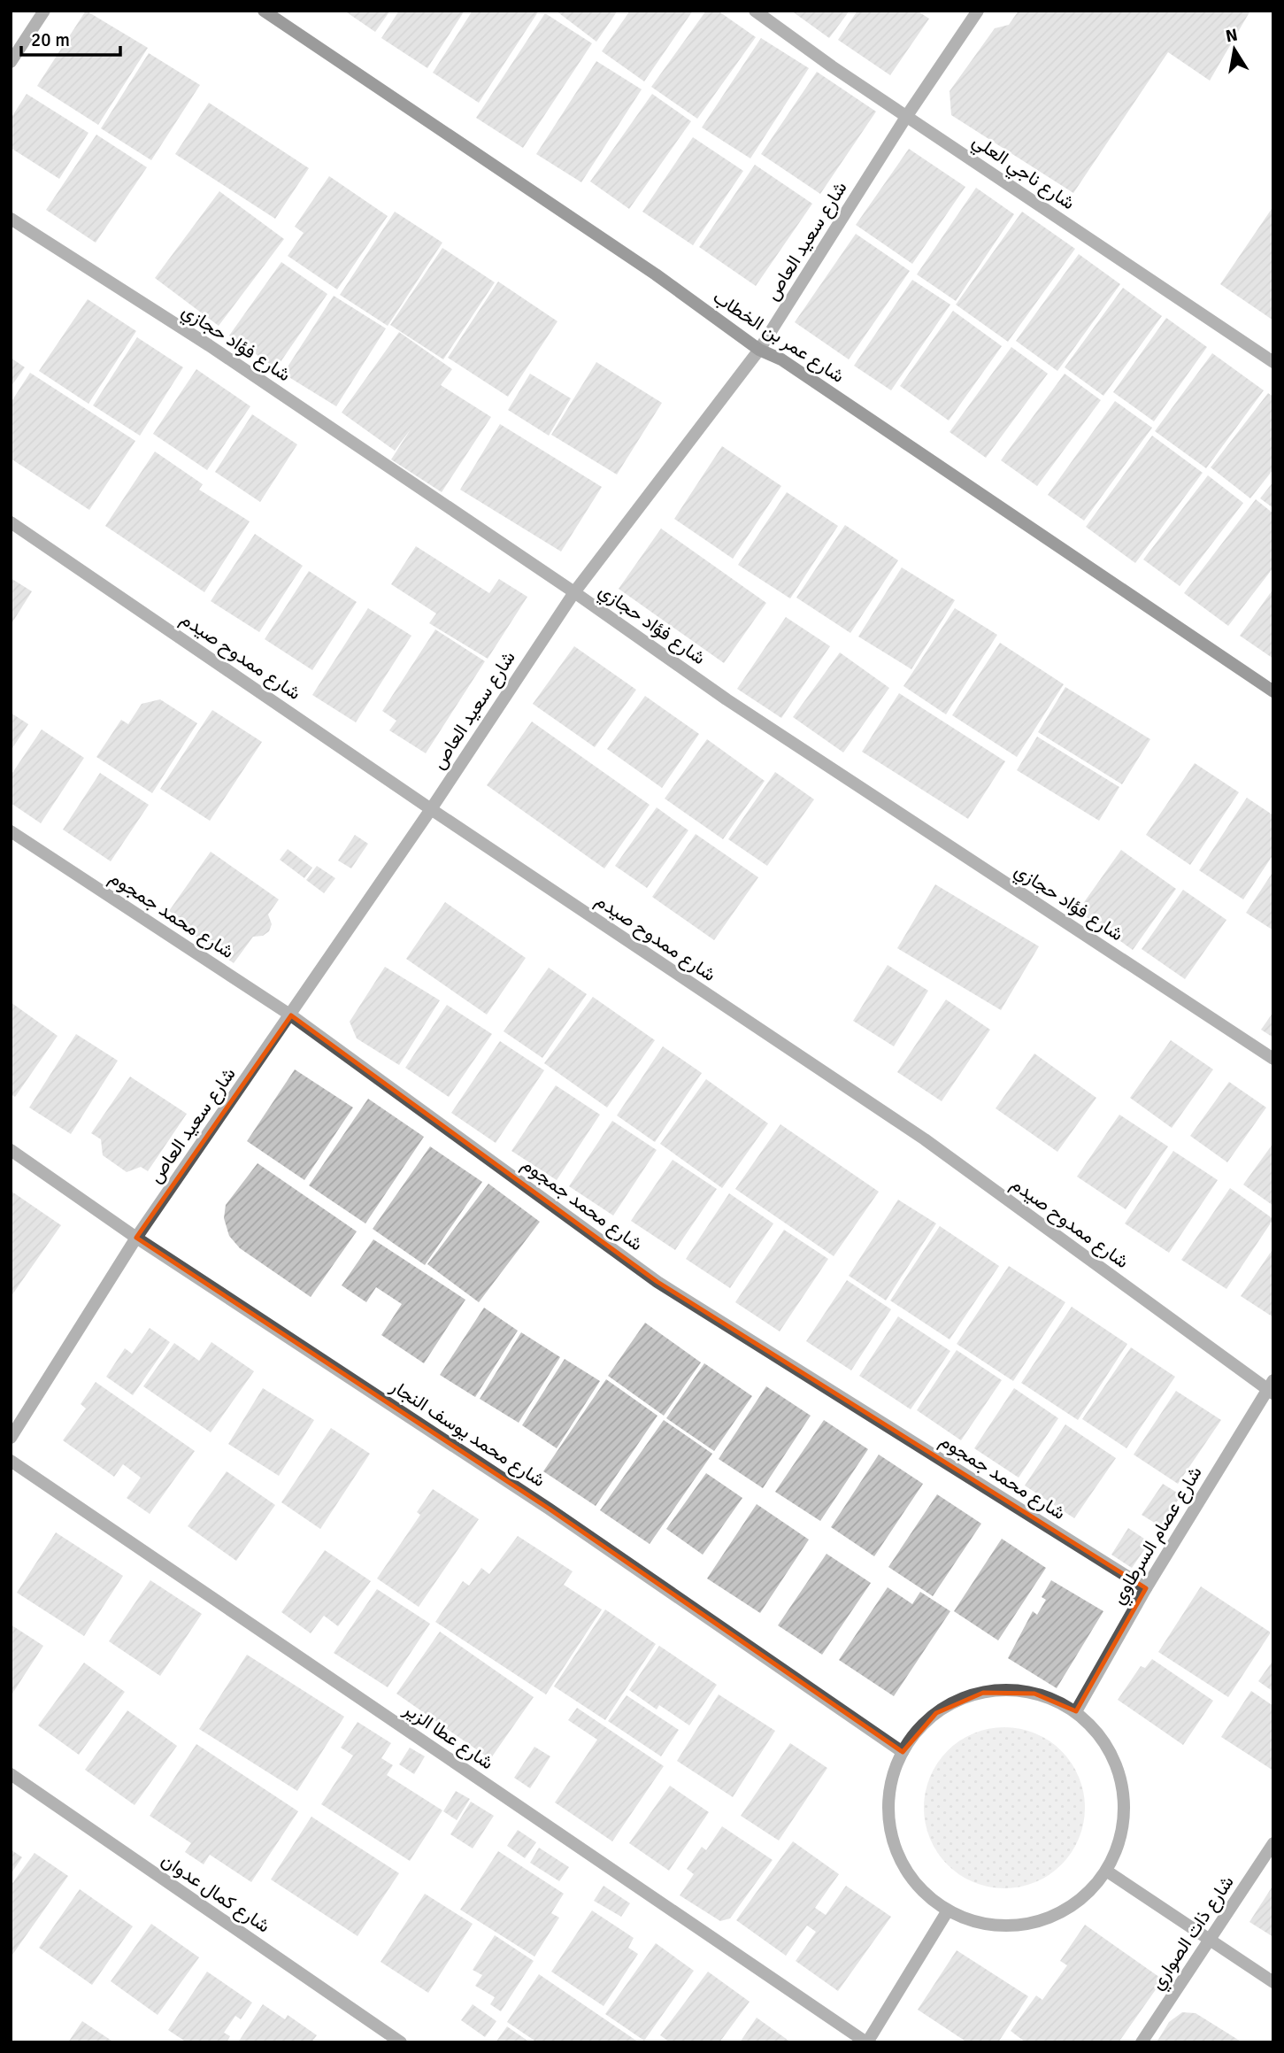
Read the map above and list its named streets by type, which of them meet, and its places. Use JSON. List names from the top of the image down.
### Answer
{
  "streets": {
    "street": [
      "شارع ناجي العلي",
      "شارع سعيد العاص",
      "شارع عمر بن الخطاب",
      "شارع فؤاد حجازي",
      "شارع ممدوح صيدم",
      "شارع محمد جمجوم",
      "شارع محمد يوسف النجار",
      "شارع عصام السرطاوي",
      "شارع عطا الزير",
      "شارع كمال عدوان",
      "شارع ذات الصواري"
    ]
  },
  "crossings": [
    ["شارع ناجي العلي", "شارع سعيد العاص"],
    ["شارع سعيد العاص", "شارع عمر بن الخطاب"],
    ["شارع سعيد العاص", "شارع فؤاد حجازي"],
    ["شارع سعيد العاص", "شارع ممدوح صيدم"],
    ["شارع سعيد العاص", "شارع محمد جمجوم"],
    ["شارع سعيد العاص", "شارع محمد يوسف النجار"],
    ["شارع ممدوح صيدم", "شارع عصام السرطاوي"],
    ["شارع محمد جمجوم", "شارع عصام السرطاوي"]
  ],
  "scale_bar": "20 m",
  "north": "top"
}
